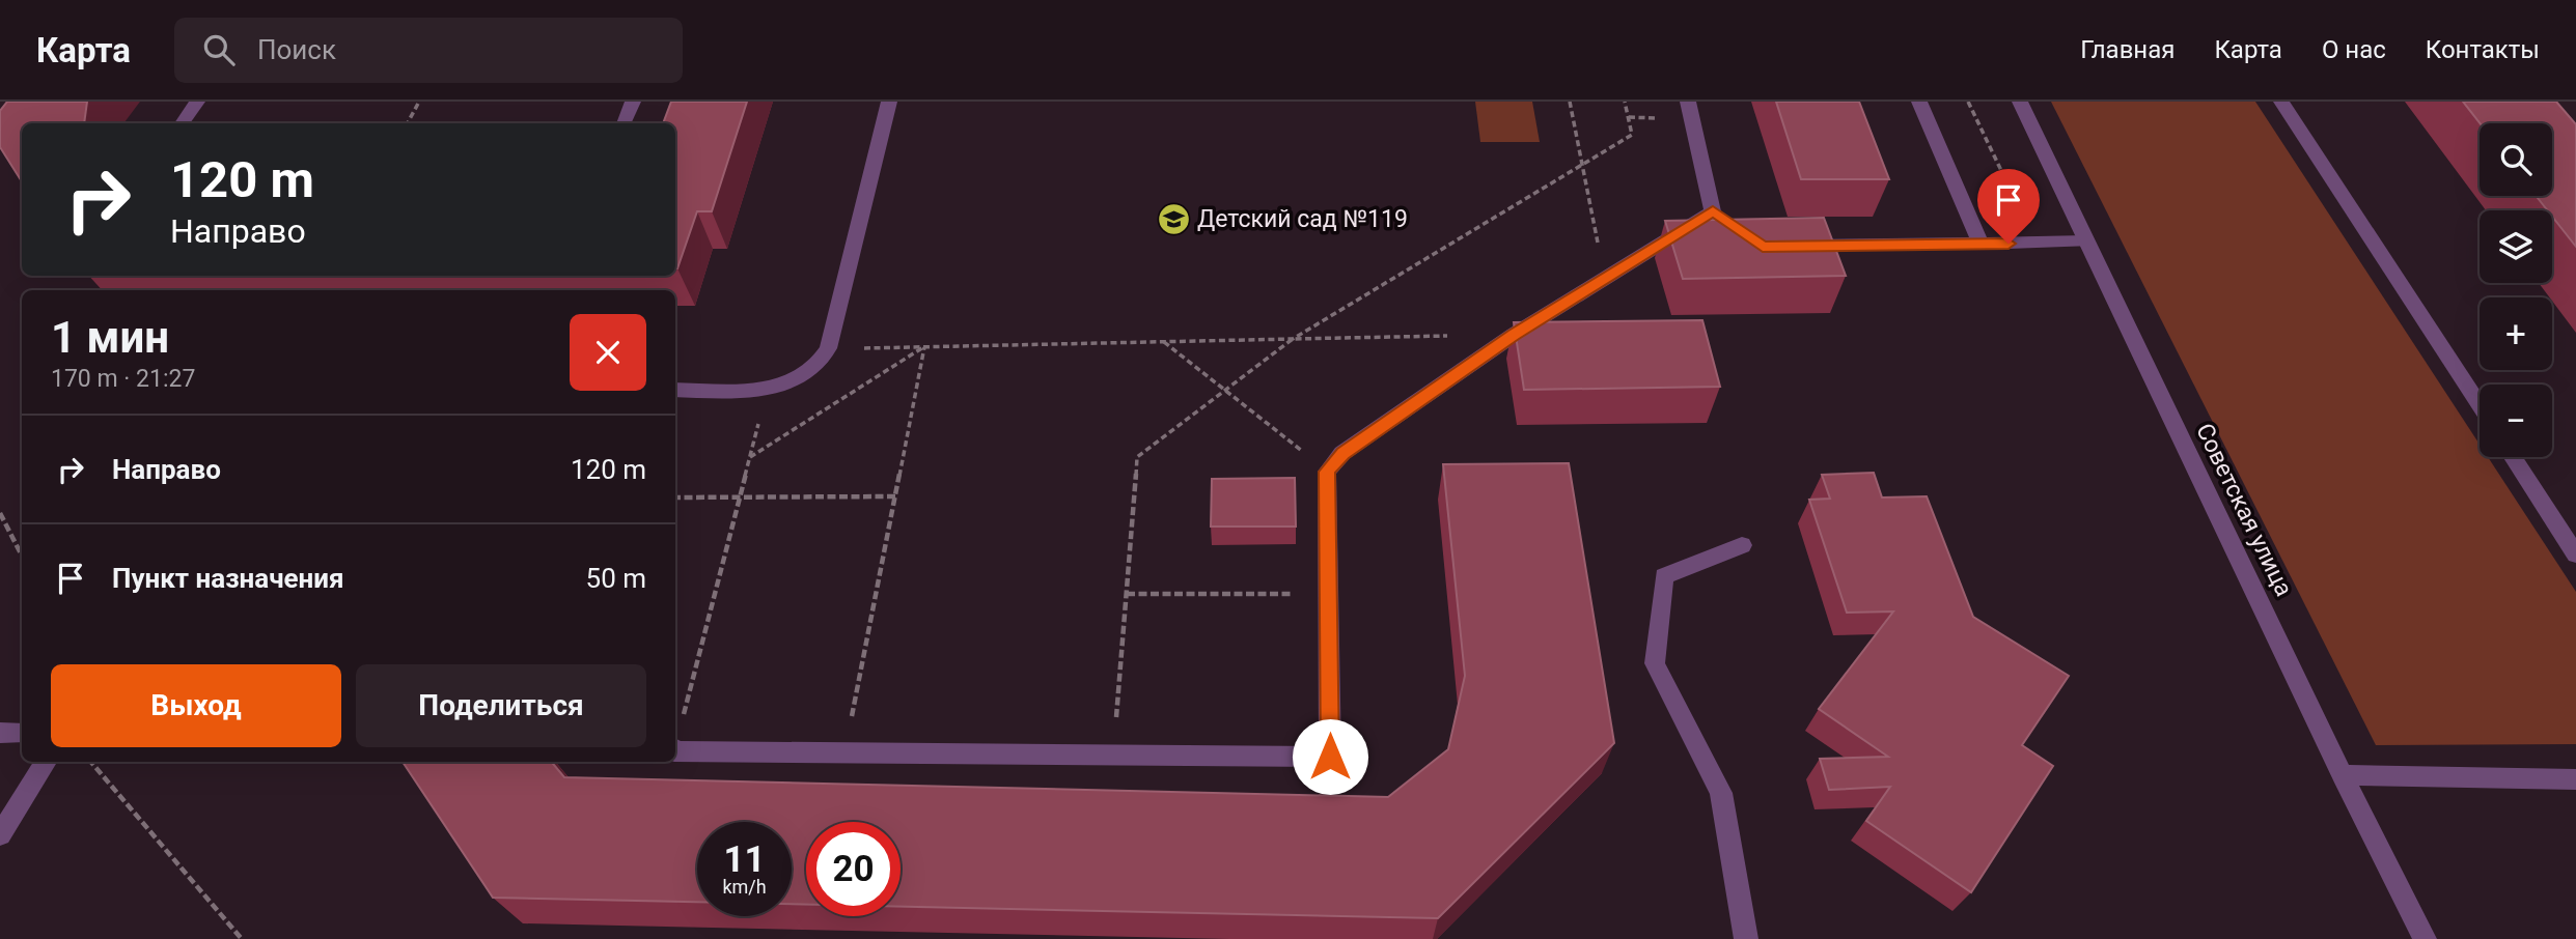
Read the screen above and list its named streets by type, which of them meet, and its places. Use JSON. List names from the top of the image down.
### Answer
{
  "streets": {
    "street": ["Советская улица"]
  },
  "places": {
    "school or university": ["Детский сад №119"]
  },
  "page": {
    "header": "Карта",
    "search": "Поиск",
    "nav": [
      "Главная",
      "Карта",
      "О нас",
      "Контакты"
    ],
    "map_buttons": ["+", "−"],
    "turn": ["120 m", "Направо"],
    "heading": ["1 мин", "170 m · 21:27"],
    "list": [
      {
        "name": "Направо",
        "value": "120 m"
      },
      {
        "name": "Пункт назначения",
        "value": "50 m"
      }
    ],
    "buttons": ["Выход", "Поделиться"],
    "speed": "11 km/h",
    "limit": "20"
  }
}
